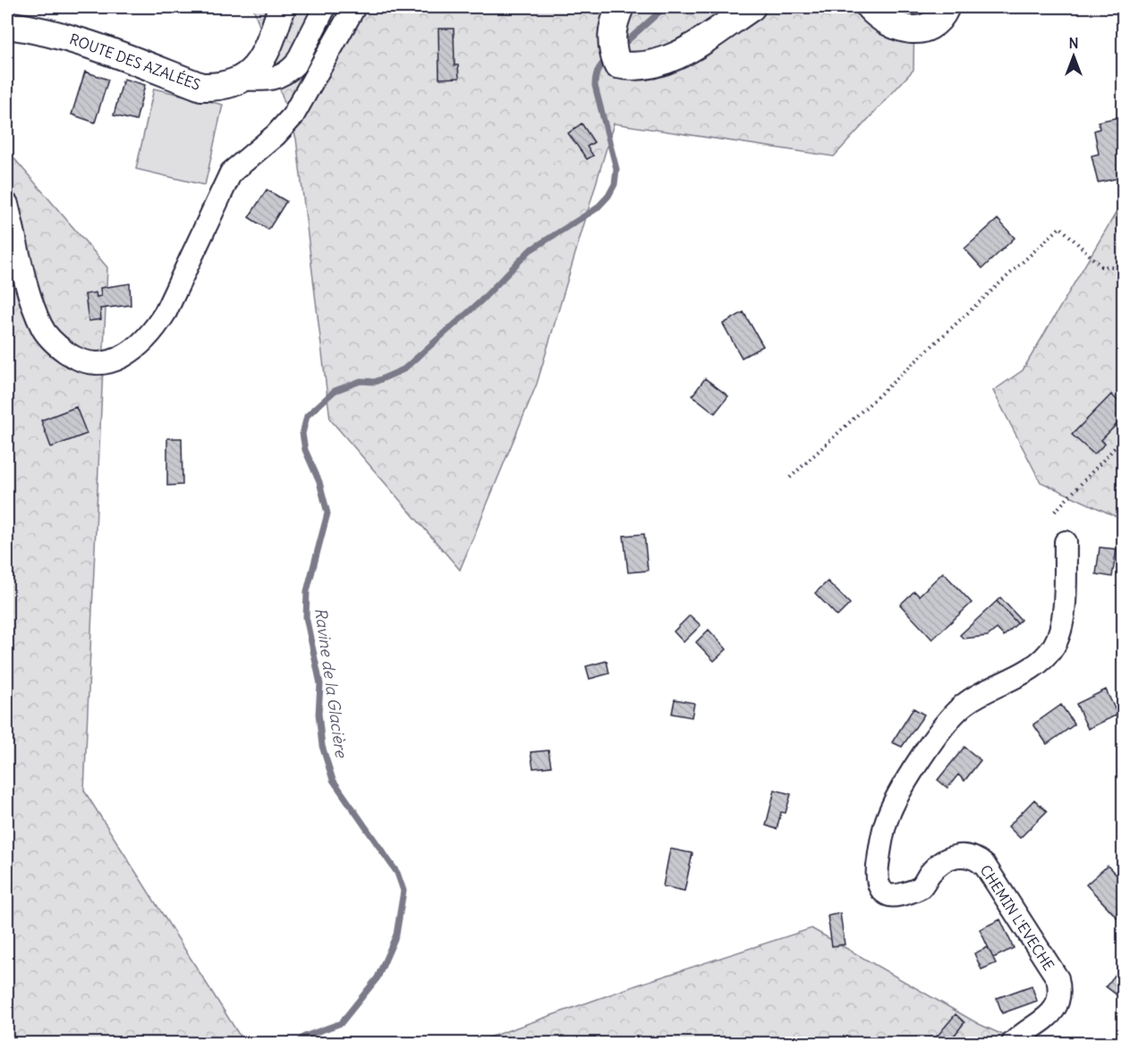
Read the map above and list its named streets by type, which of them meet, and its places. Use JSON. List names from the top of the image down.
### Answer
{
  "streets": {
    "main road": ["ROUTE DES AZALÉES"],
    "street": ["CHEMIN L'EVECHE"]
  },
  "water": ["Ravine de la Glacière"],
  "north": "top"
}
